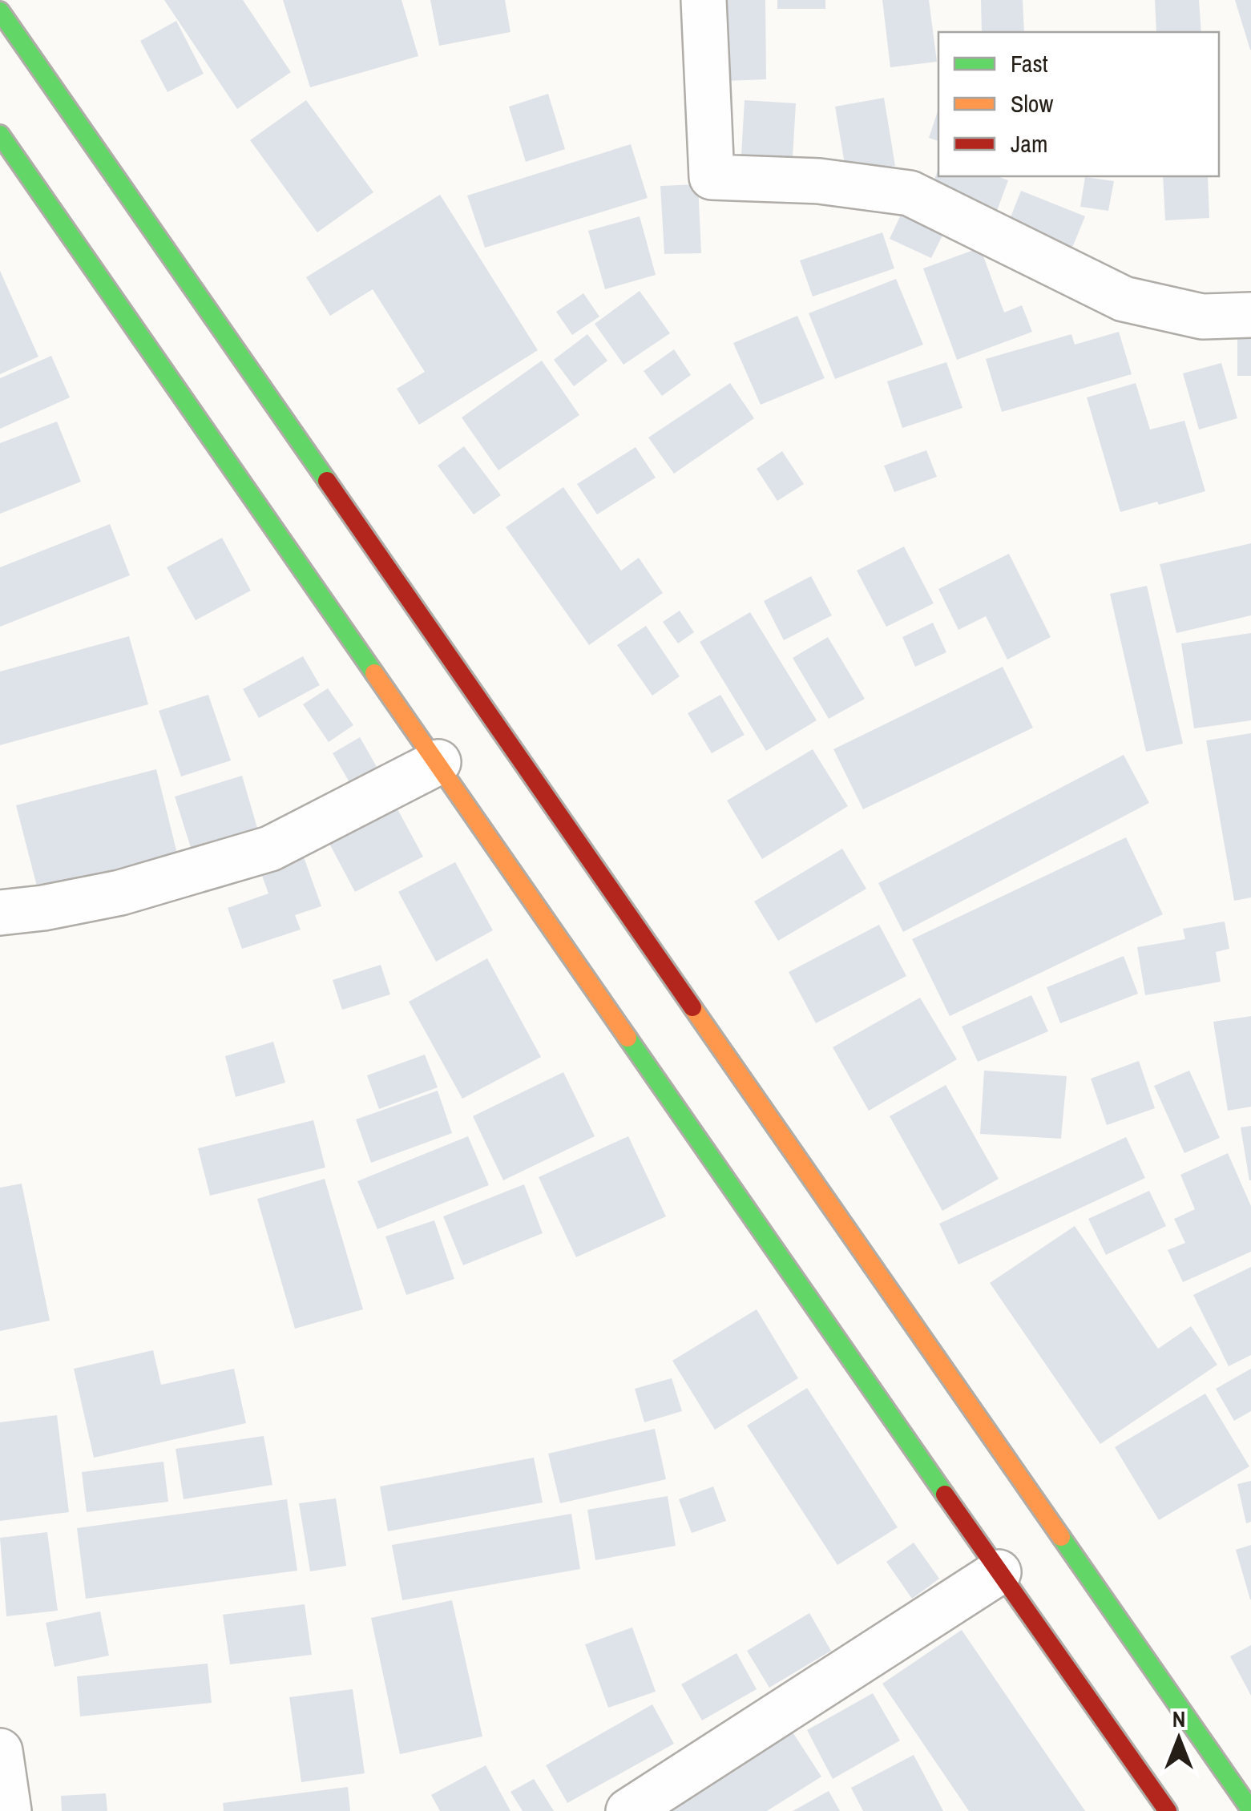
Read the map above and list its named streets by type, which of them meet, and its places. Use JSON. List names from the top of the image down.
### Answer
{
  "legend": ["Fast", "Slow", "Jam"],
  "north": "top"
}
